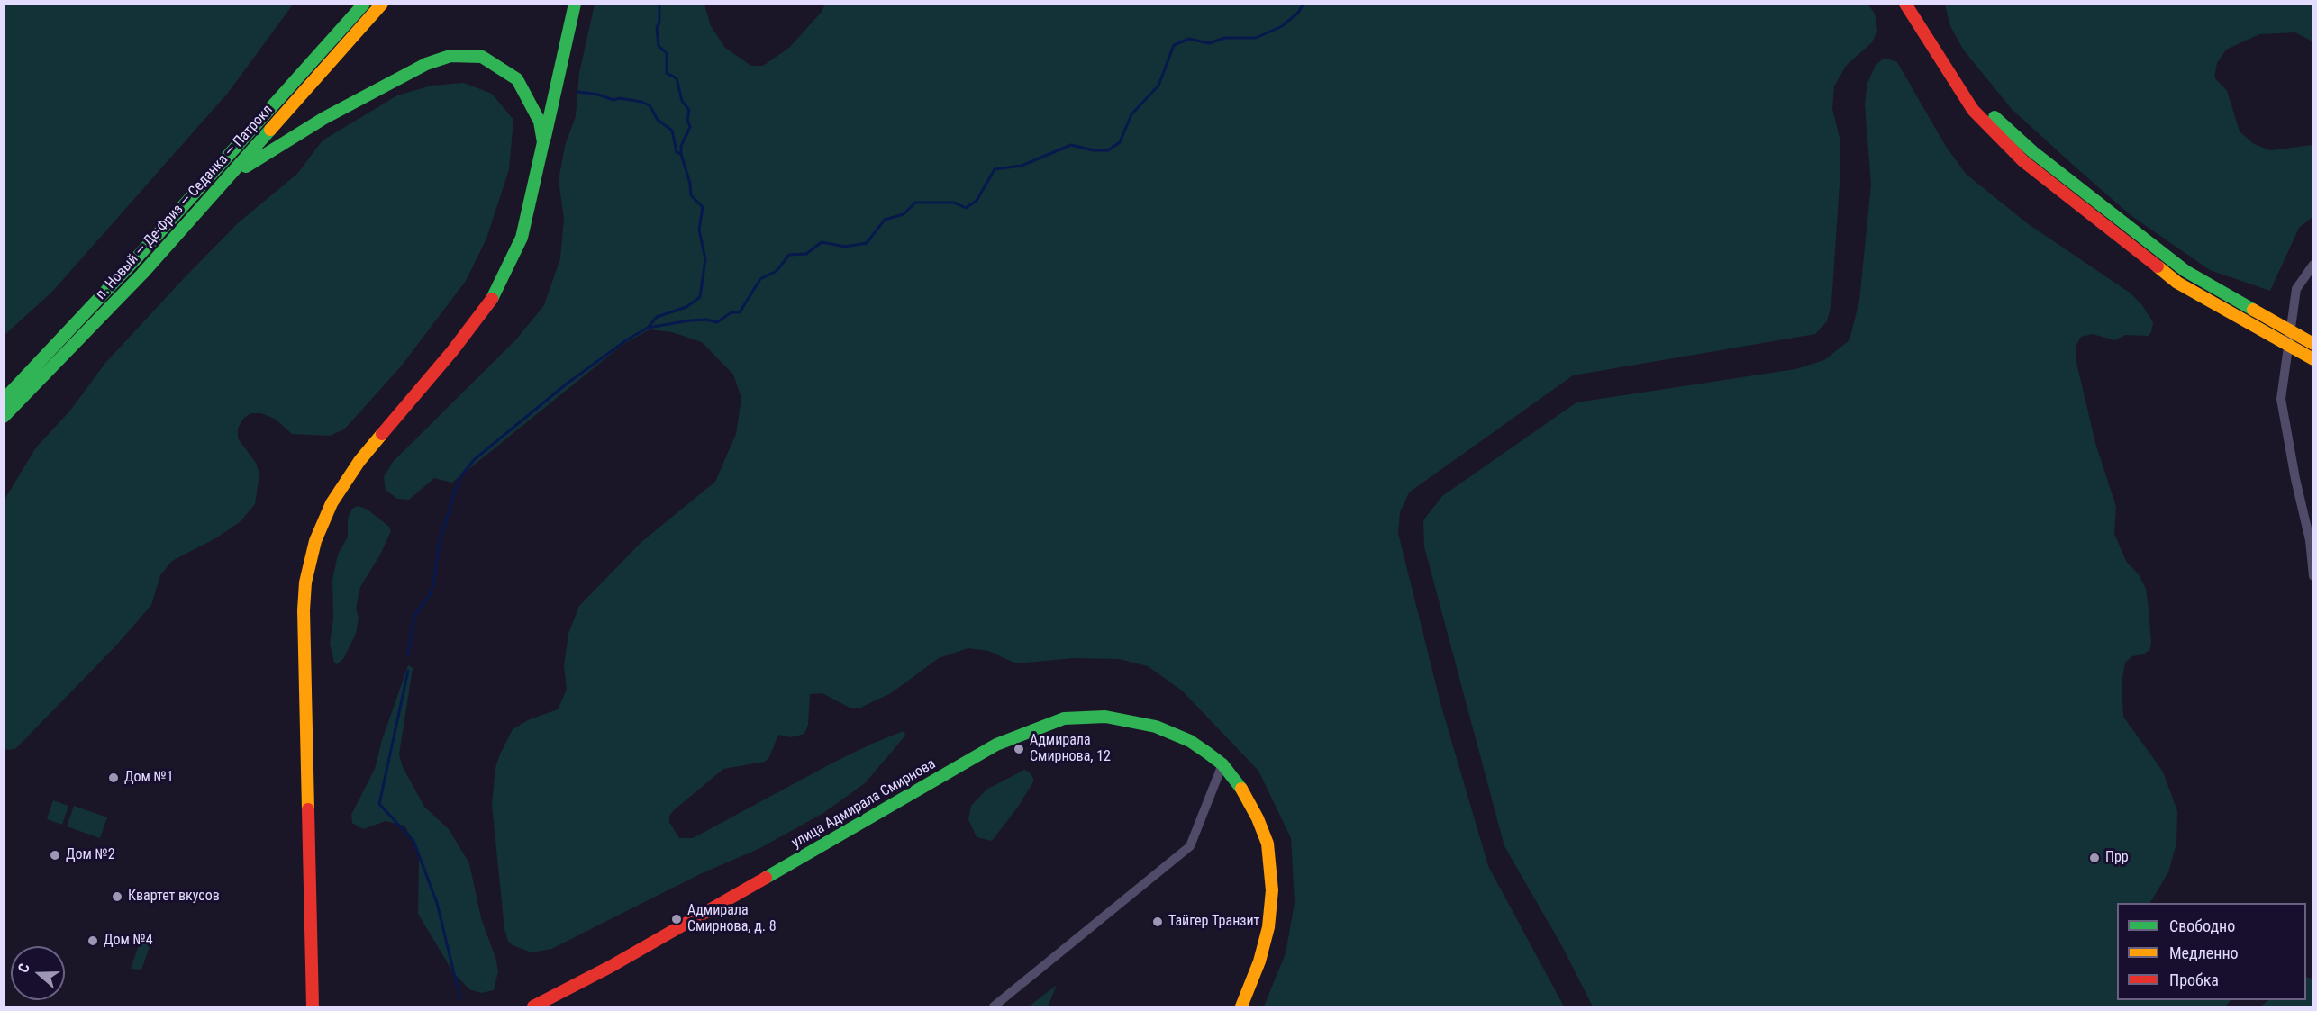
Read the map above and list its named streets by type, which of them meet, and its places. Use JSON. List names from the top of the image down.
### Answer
{
  "streets": {
    "main road": ["п. Новый — Де-Фриз — Седанка — Патрокл", "улица Адмирала Смирнова"]
  },
  "places": [
    "Адмирала Смирнова, 12",
    "Дом №1",
    "Дом №2",
    "Прр",
    "Квартет вкусов",
    "Адмирала Смирнова, д. 8",
    "Тайгер Транзит",
    "Дом №4"
  ],
  "legend": ["Свободно", "Медленно", "Пробка"],
  "north": "left"
}
